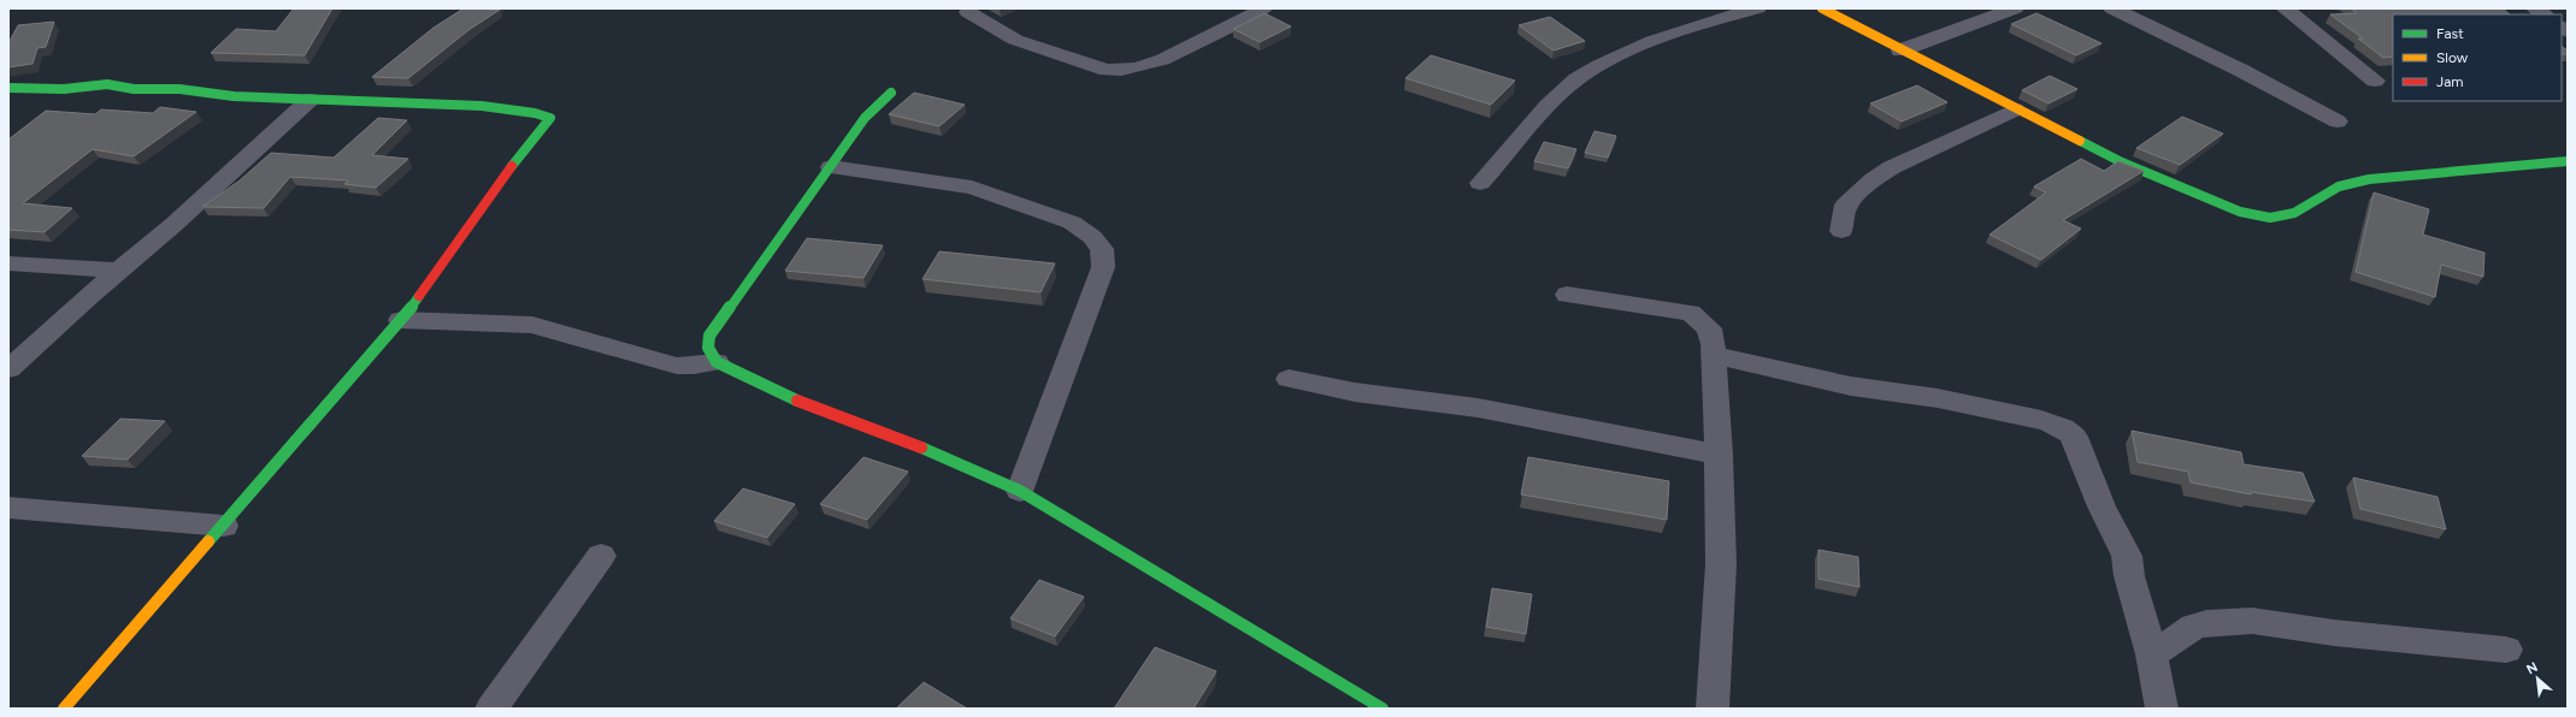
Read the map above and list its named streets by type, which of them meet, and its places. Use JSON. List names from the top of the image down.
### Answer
{
  "legend": ["Fast", "Slow", "Jam"],
  "north": "top left"
}
